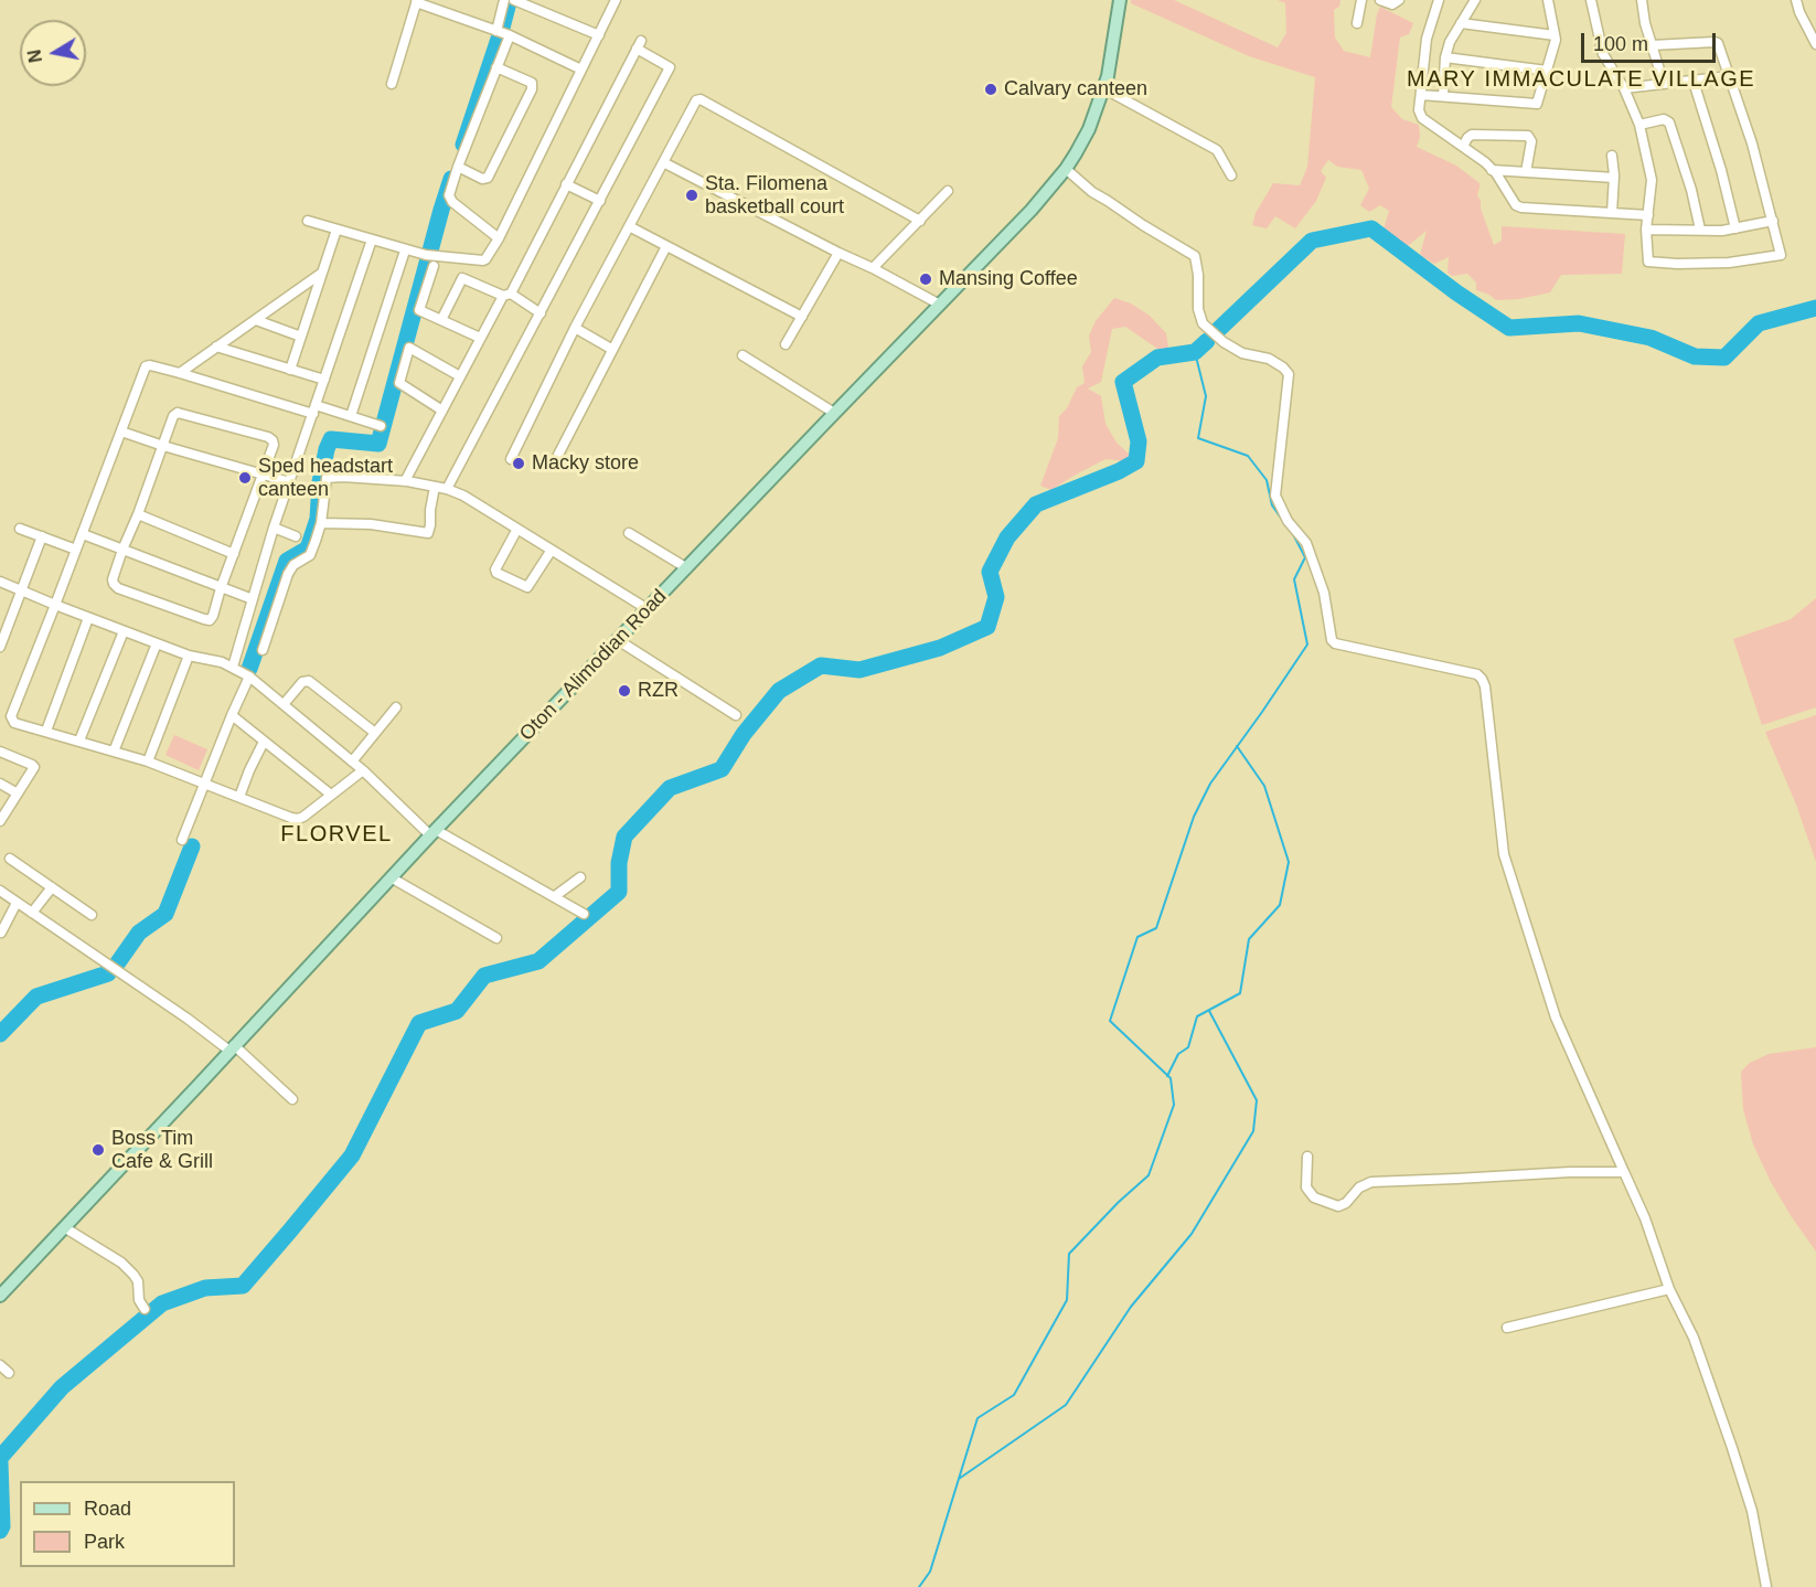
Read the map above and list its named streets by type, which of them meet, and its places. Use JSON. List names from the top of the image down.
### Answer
{
  "streets": {
    "main road": ["Oton - Alimodian Road"]
  },
  "districts": ["MARY IMMACULATE VILLAGE", "FLORVEL"],
  "places": [
    "Calvary canteen",
    "Sta. Filomena basketball court",
    "Mansing Coffee",
    "Macky store",
    "Sped headstart canteen",
    "RZR",
    "Boss Tim Cafe & Grill"
  ],
  "legend": ["Road", "Park"],
  "scale_bar": "100 m",
  "north": "left"
}
